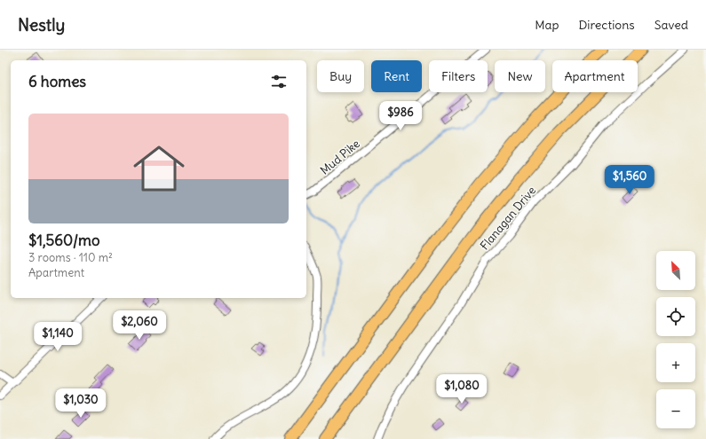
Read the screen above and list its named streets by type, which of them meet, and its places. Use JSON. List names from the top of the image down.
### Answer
{
  "streets": {
    "street": ["Mud Pike", "Flanagan Drive"]
  },
  "north": "top left",
  "page": {
    "header": "Nestly",
    "nav": ["Map", "Directions", "Saved"],
    "chip": [
      "Buy",
      "Rent",
      "Filters",
      "New",
      "Apartment"
    ],
    "heading": "6 homes",
    "price": [
      "$986",
      "$1,560",
      "$2,060",
      "$1,140",
      "$1,080",
      "$1,030"
    ],
    "list": [
      {
        "name": "$1,560/mo",
        "note": "3 rooms · 110 m² · Apartment"
      }
    ],
    "map_buttons": ["+", "−"]
  }
}
